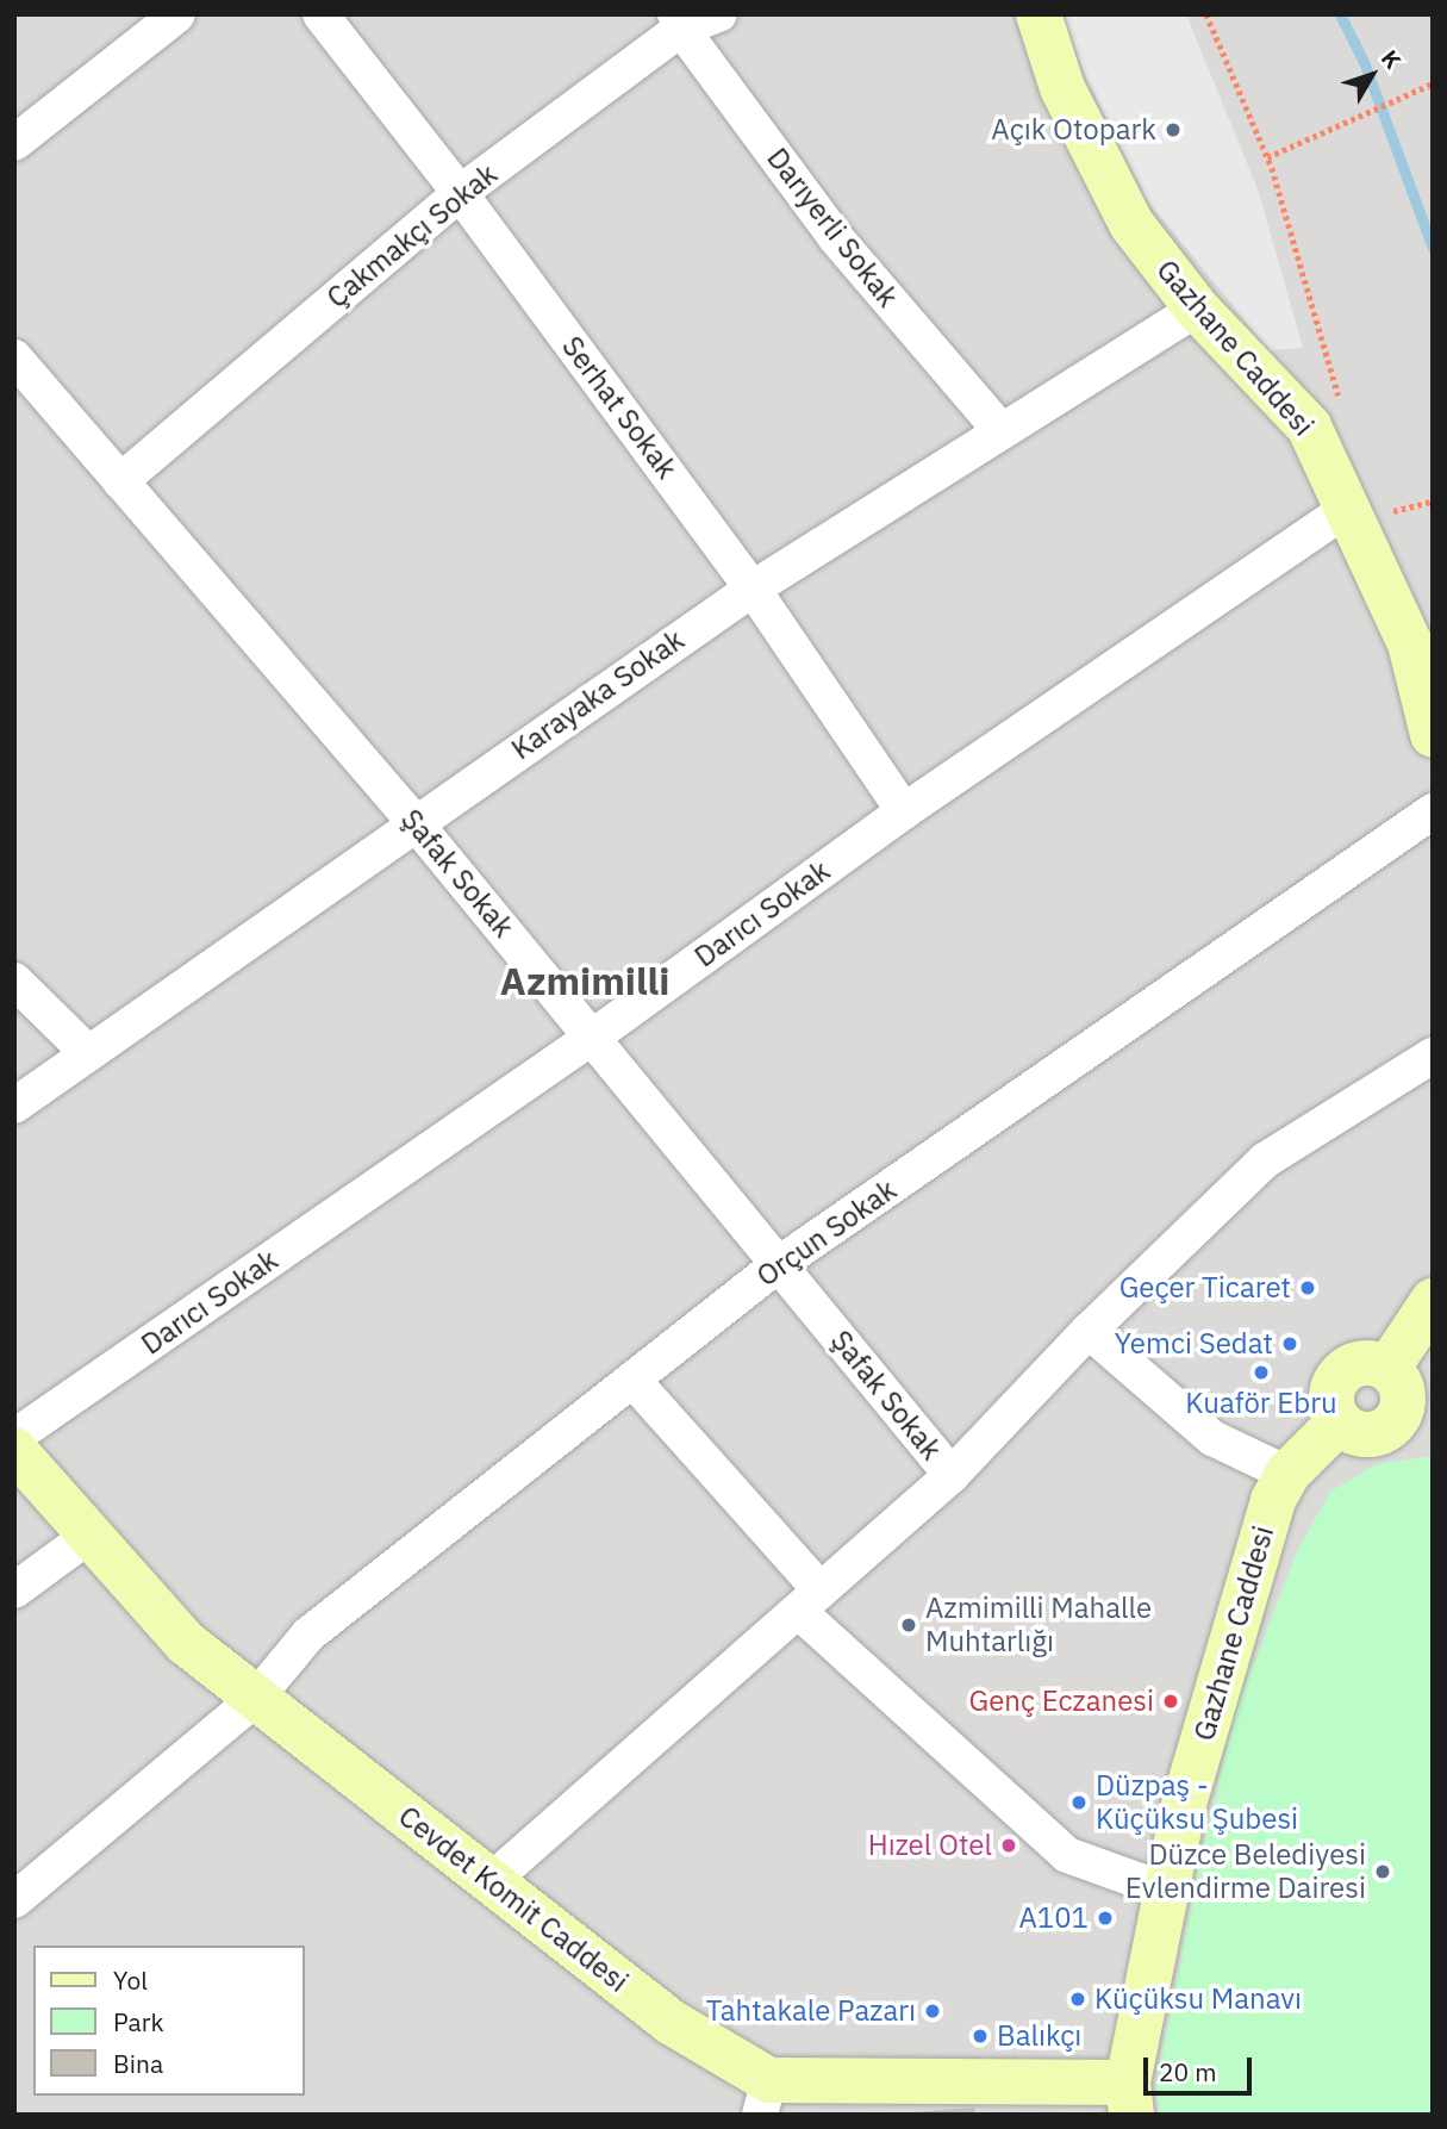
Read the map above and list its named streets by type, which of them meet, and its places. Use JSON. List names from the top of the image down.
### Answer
{
  "streets": {
    "main road": ["Gazhane Caddesi", "Cevdet Komit Caddesi"],
    "street": [
      "Darıyerli Sokak",
      "Çakmakçı Sokak",
      "Serhat Sokak",
      "Karayaka Sokak",
      "Şafak Sokak",
      "Darıcı Sokak",
      "Orçun Sokak"
    ]
  },
  "crossings": [
    ["Darıyerli Sokak", "Çakmakçı Sokak"],
    ["Darıyerli Sokak", "Karayaka Sokak"],
    ["Çakmakçı Sokak", "Serhat Sokak"],
    ["Çakmakçı Sokak", "Şafak Sokak"],
    ["Gazhane Caddesi", "Karayaka Sokak"],
    ["Gazhane Caddesi", "Darıcı Sokak"],
    ["Gazhane Caddesi", "Cevdet Komit Caddesi"],
    ["Serhat Sokak", "Karayaka Sokak"],
    ["Serhat Sokak", "Darıcı Sokak"],
    ["Karayaka Sokak", "Şafak Sokak"],
    ["Şafak Sokak", "Darıcı Sokak"],
    ["Şafak Sokak", "Orçun Sokak"],
    ["Orçun Sokak", "Cevdet Komit Caddesi"]
  ],
  "districts": ["Azmimilli"],
  "places": [
    "Açık Otopark",
    "Geçer Ticaret",
    "Yemci Sedat",
    "Kuaför Ebru",
    "Azmimilli Mahalle Muhtarlığı",
    "Genç Eczanesi",
    "Düzpaş - Küçüksu Şubesi",
    "Hızel Otel",
    "Düzce Belediyesi Evlendirme Dairesi",
    "A101",
    "Küçüksu Manavı",
    "Tahtakale Pazarı",
    "Balıkçı"
  ],
  "legend": ["Yol", "Park", "Bina"],
  "scale_bar": "20 m",
  "north": "top right"
}
